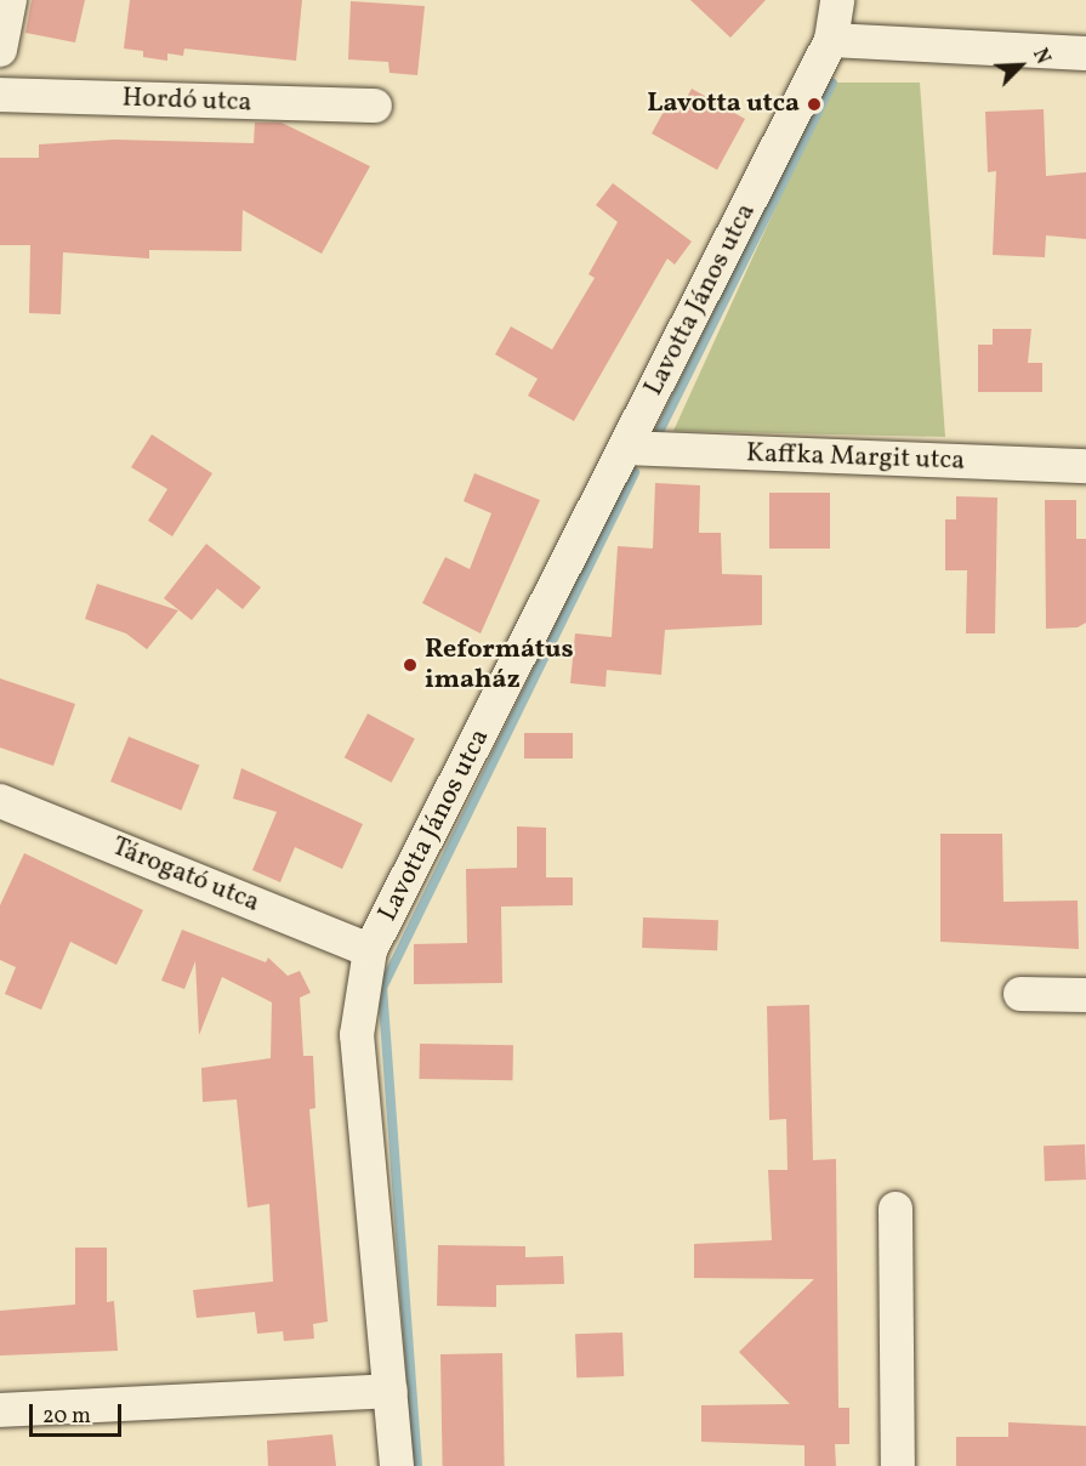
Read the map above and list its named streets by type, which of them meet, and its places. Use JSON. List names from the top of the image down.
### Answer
{
  "streets": {
    "street": [
      "Hordó utca",
      "Lavotta János utca",
      "Kaffka Margit utca",
      "Tárogató utca"
    ]
  },
  "crossings": [
    ["Lavotta János utca", "Kaffka Margit utca"],
    ["Lavotta János utca", "Tárogató utca"]
  ],
  "places": ["Lavotta utca", "Református imaház"],
  "scale_bar": "20 m",
  "north": "top right"
}
